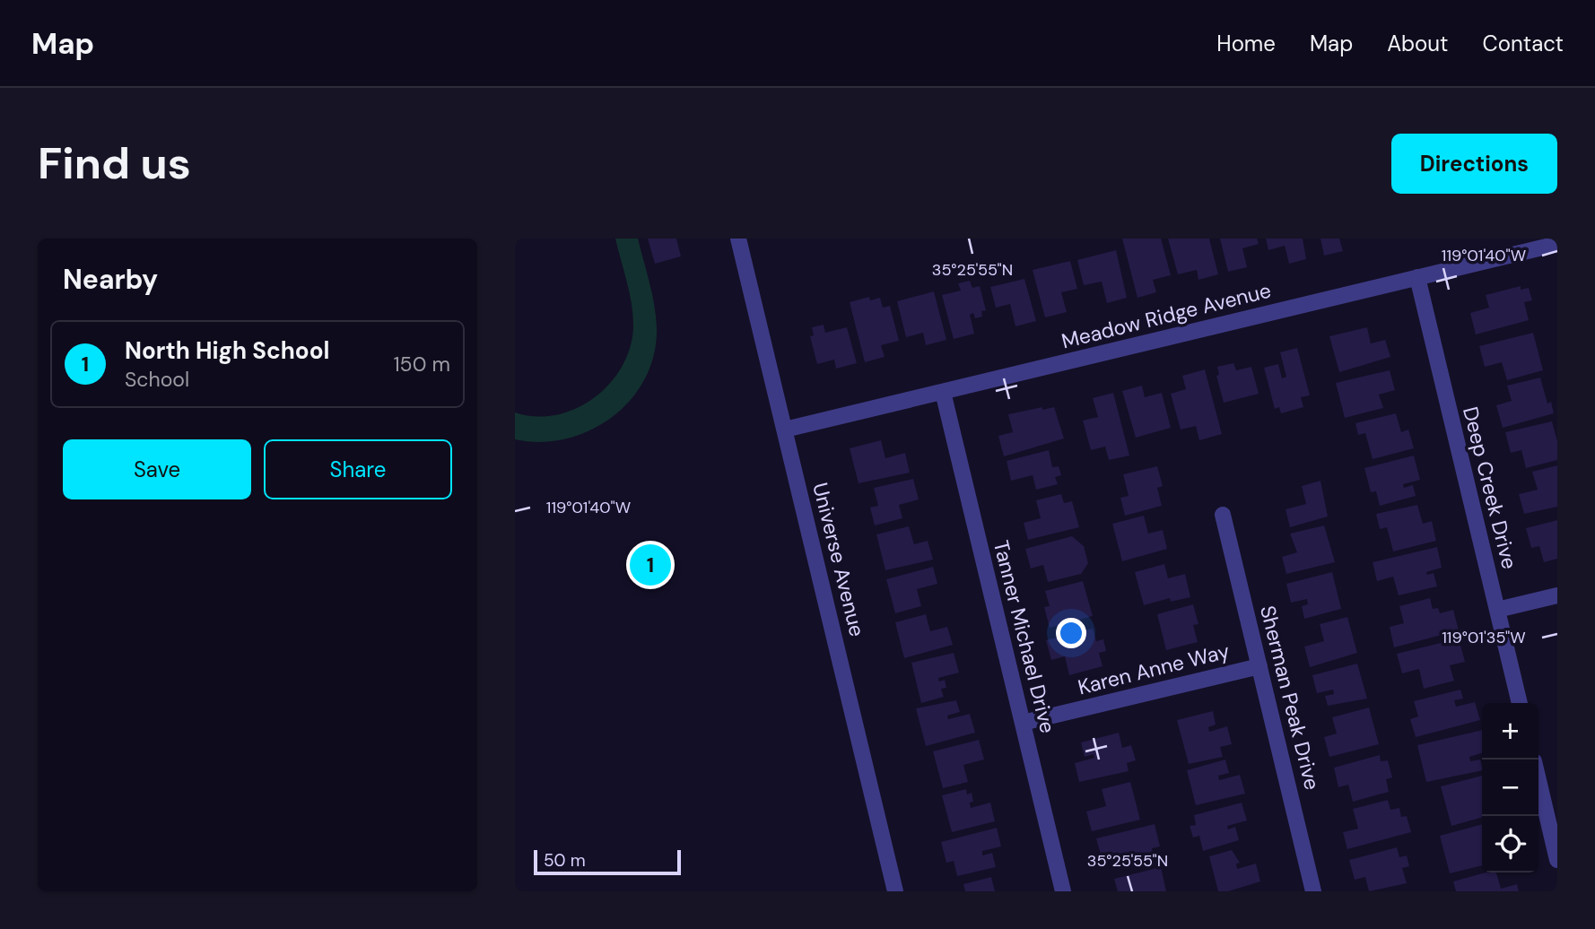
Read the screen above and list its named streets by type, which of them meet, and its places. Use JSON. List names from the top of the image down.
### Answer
{
  "streets": {
    "street": [
      "Meadow Ridge Avenue",
      "Deep Creek Drive",
      "Universe Avenue",
      "Tanner Michael Drive",
      "Karen Anne Way",
      "Sherman Peak Drive"
    ]
  },
  "crossings": [
    ["Meadow Ridge Avenue", "Deep Creek Drive"],
    ["Meadow Ridge Avenue", "Universe Avenue"],
    ["Meadow Ridge Avenue", "Tanner Michael Drive"],
    ["Tanner Michael Drive", "Karen Anne Way"],
    ["Karen Anne Way", "Sherman Peak Drive"]
  ],
  "scale_bar": "50 m",
  "page": {
    "header": "Map",
    "nav": [
      "Home",
      "Map",
      "About",
      "Contact"
    ],
    "buttons": [
      "Directions",
      ["Save", "Share"]
    ],
    "title": "Find us",
    "heading": "Nearby",
    "list": [
      {
        "mark": "1",
        "name": "North High School",
        "note": "School",
        "value": "150 m"
      }
    ],
    "pins": "1",
    "map_buttons": ["+", "−"],
    "scale": "50 m"
  },
  "coordinates": ["119°01'40\"W", "35°25'55\"N", "119°01'35\"W"]
}
